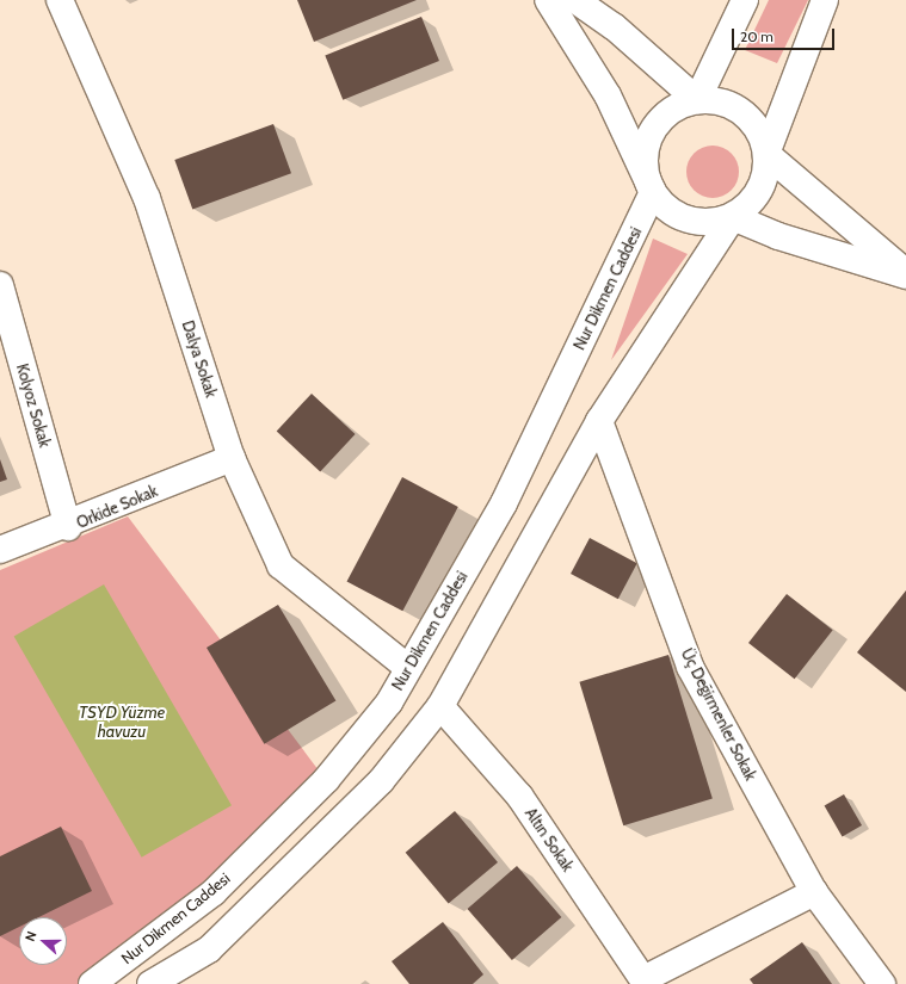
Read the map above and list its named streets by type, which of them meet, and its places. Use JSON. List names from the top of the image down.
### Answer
{
  "streets": {
    "main road": [
      "Nur Dikmen Caddesi",
      "Dalya Sokak",
      "Kolyoz Sokak",
      "Orkide Sokak",
      "Üç Değirmenler Sokak",
      "Altın Sokak"
    ]
  },
  "crossings": [
    ["Nur Dikmen Caddesi", "Dalya Sokak"],
    ["Dalya Sokak", "Orkide Sokak"],
    ["Kolyoz Sokak", "Orkide Sokak"]
  ],
  "water": ["TSYD Yüzme havuzu"],
  "scale_bar": "20 m",
  "north": "left"
}
